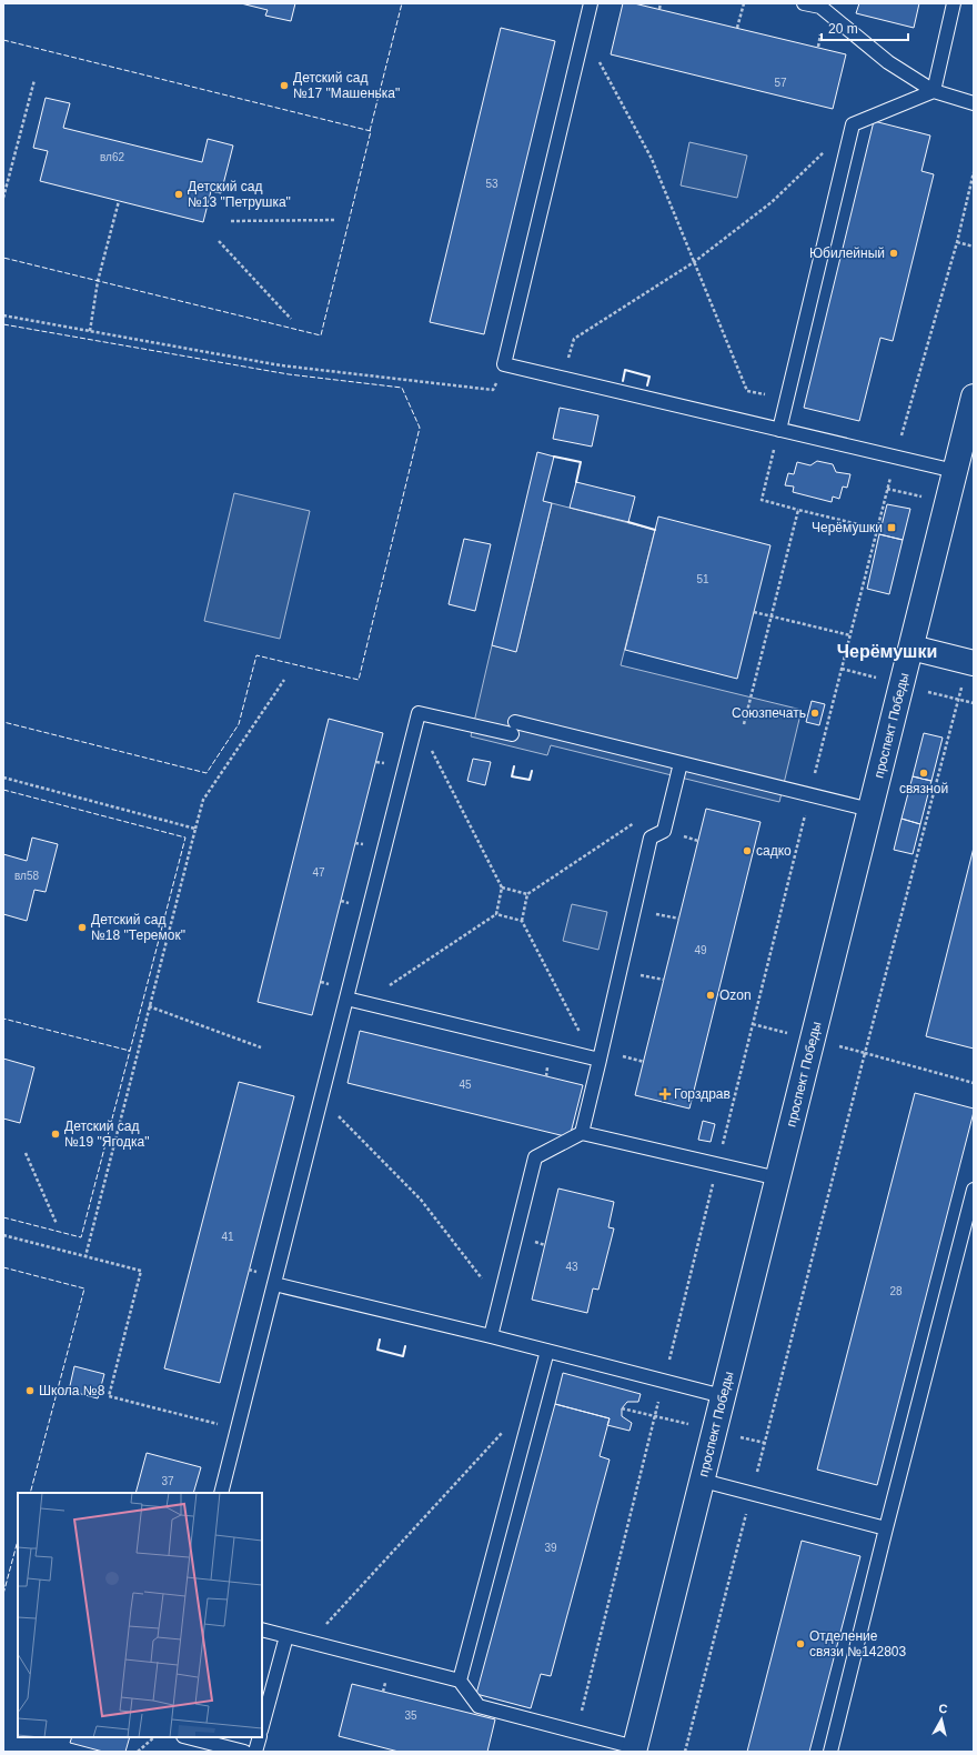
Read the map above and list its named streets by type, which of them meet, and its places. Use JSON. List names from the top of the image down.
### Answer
{
  "streets": {
    "main road": ["проспект Победы"]
  },
  "districts": ["Черёмушки"],
  "places": {
    "other": [
      "Детский сад №17 \"Машенька\"",
      "Детский сад №13 \"Петрушка\"",
      "Юбилейный",
      "Союзпечать",
      "связной",
      "садко",
      "Детский сад №18 \"Теремок\"",
      "Ozon",
      "Детский сад №19 \"Ягодка\"",
      "Школа №8",
      "Отделение связи №142803"
    ],
    "transit": ["Черёмушки"],
    "health": ["Горздрав"]
  },
  "house_numbers": [
    "57",
    "вл62",
    "53",
    "51",
    "47",
    "вл58",
    "49",
    "45",
    "41",
    "43",
    "28",
    "37",
    "39",
    "35"
  ],
  "scale_bar": "20 m",
  "north": "top"
}
